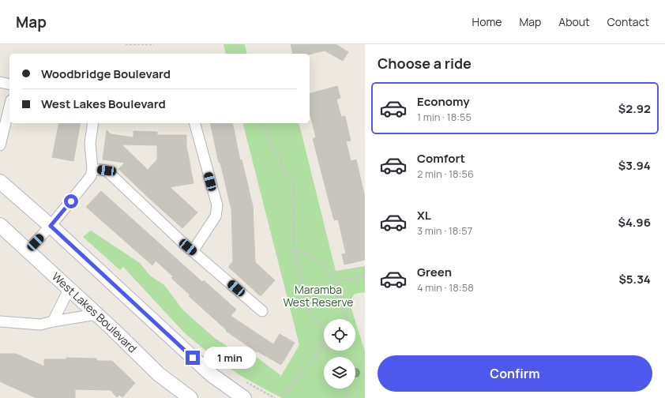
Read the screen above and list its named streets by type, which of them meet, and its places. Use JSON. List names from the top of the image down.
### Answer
{
  "streets": {
    "main road": ["West Lakes Boulevard"]
  },
  "parks": ["Maramba West Reserve"],
  "page": {
    "header": "Map",
    "nav": [
      "Home",
      "Map",
      "About",
      "Contact"
    ],
    "heading": "Choose a ride",
    "banner": ["Woodbridge Boulevard", "West Lakes Boulevard"],
    "list": [
      {
        "name": "Economy",
        "note": "1 min · 18:55",
        "value": "$2.92"
      },
      {
        "name": "Comfort",
        "note": "2 min · 18:56",
        "value": "$3.94"
      },
      {
        "name": "XL",
        "note": "3 min · 18:57",
        "value": "$4.96"
      },
      {
        "name": "Green",
        "note": "4 min · 18:58",
        "value": "$5.34"
      }
    ],
    "bubble": "1 min",
    "buttons": "Confirm"
  }
}
